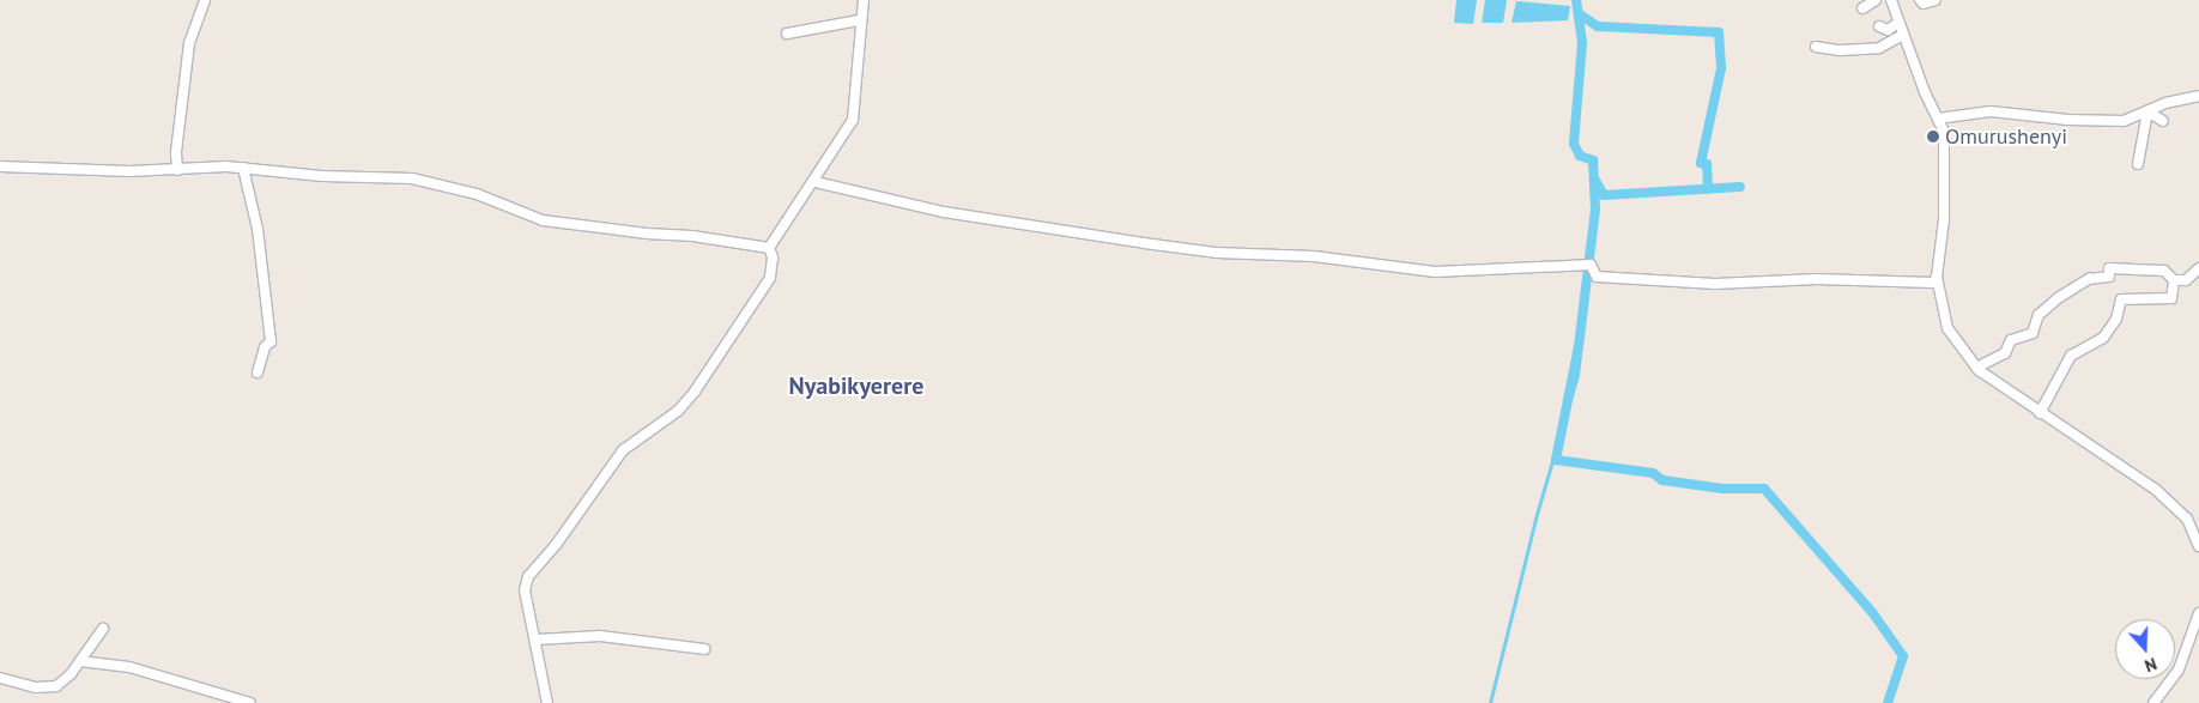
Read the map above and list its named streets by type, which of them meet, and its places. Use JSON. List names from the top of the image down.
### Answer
{
  "districts": ["Nyabikyerere"],
  "places": ["Omurushenyi"],
  "north": "bottom"
}
